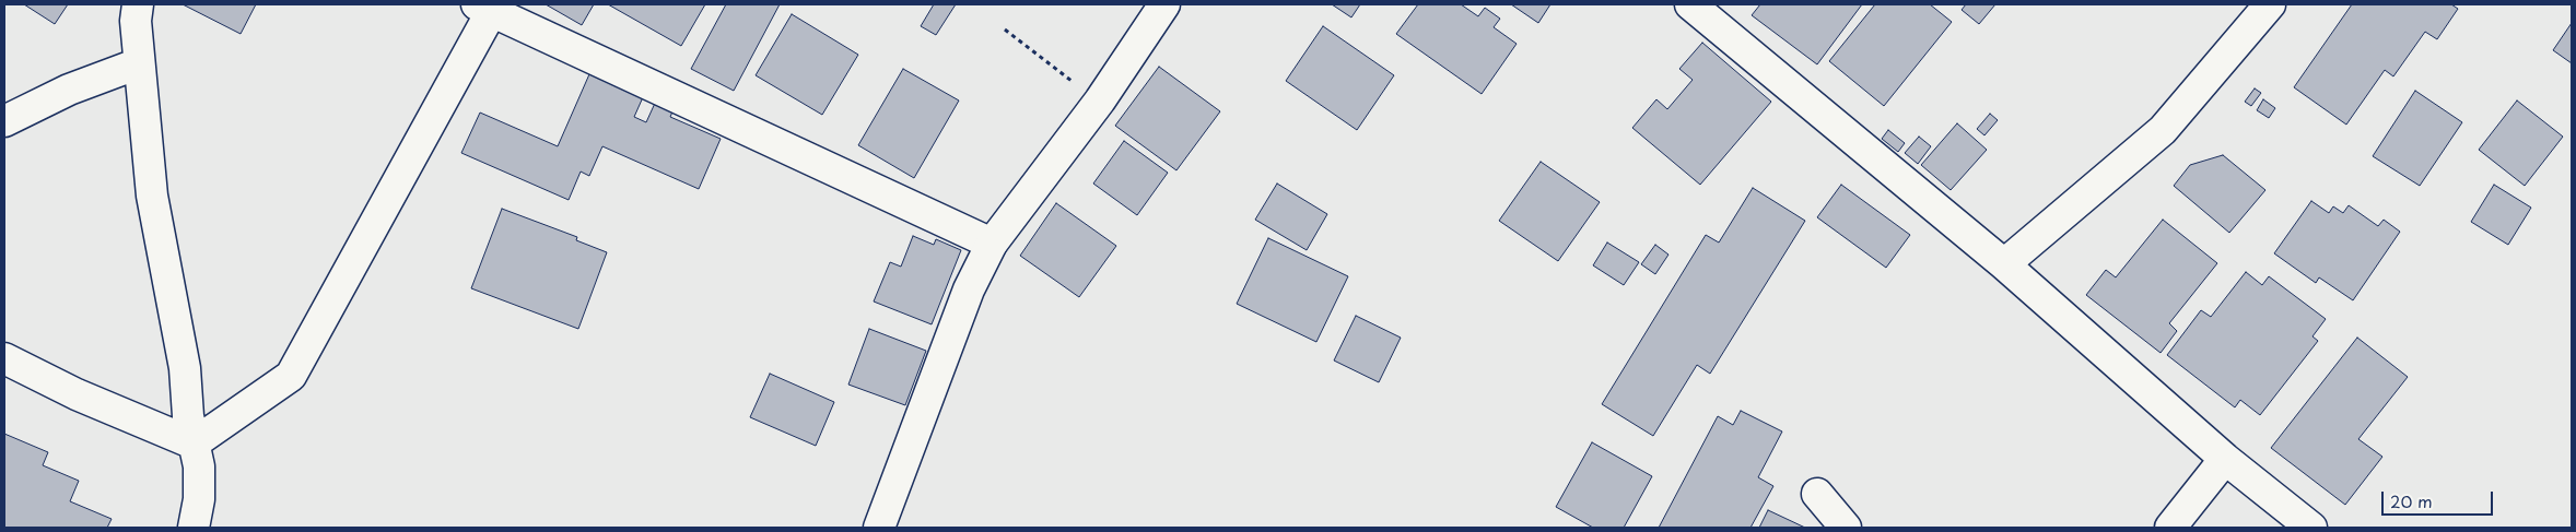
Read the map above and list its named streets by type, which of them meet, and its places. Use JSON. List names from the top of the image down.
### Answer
{
  "scale_bar": "20 m"
}
